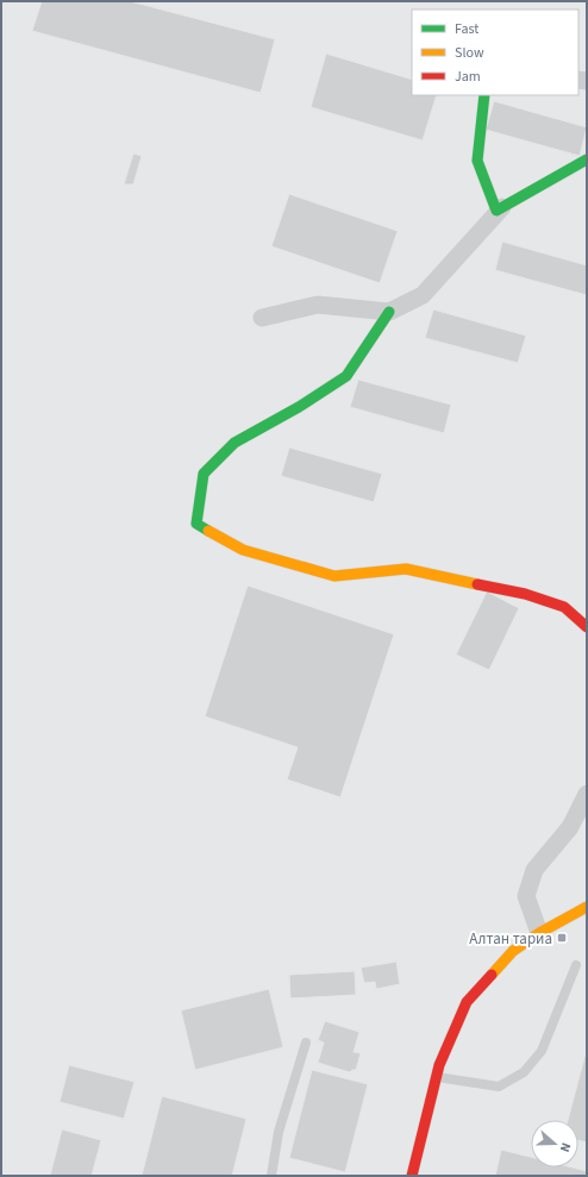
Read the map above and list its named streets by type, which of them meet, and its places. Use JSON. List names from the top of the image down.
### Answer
{
  "places": {
    "transit": ["Алтан тариа"]
  },
  "legend": ["Fast", "Slow", "Jam"],
  "north": "right"
}
